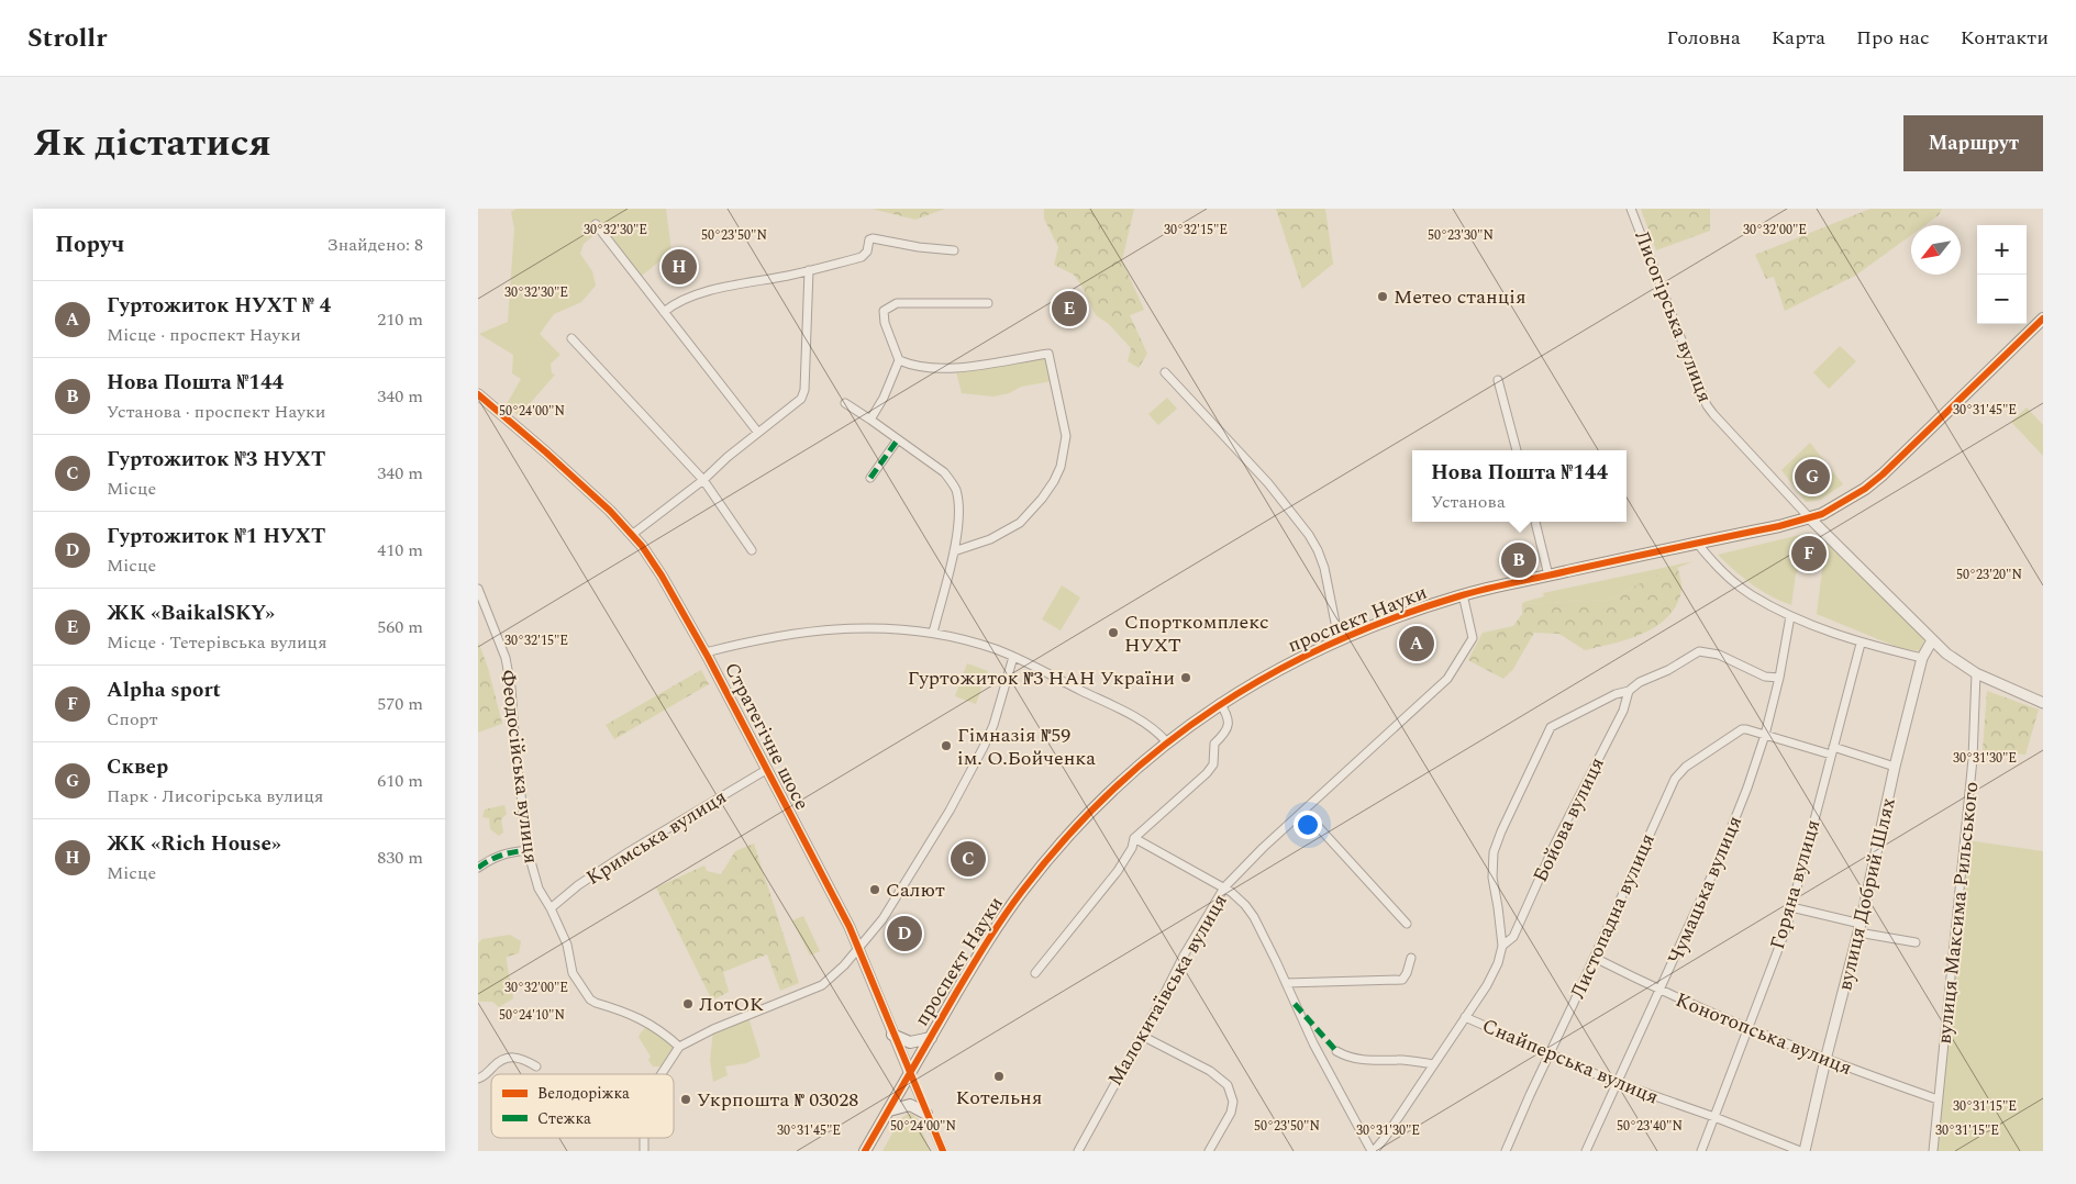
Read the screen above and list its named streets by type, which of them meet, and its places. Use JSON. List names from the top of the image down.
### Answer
{
  "streets": {
    "main road": ["проспект Науки"],
    "street": [
      "Лисогірська вулиця",
      "Стратегічне шосе",
      "Феодосійська вулиця",
      "Бойова вулиця",
      "Кримська вулиця",
      "Горяна вулиця",
      "Чумацька вулиця",
      "вулиця Добрий Шлях",
      "вулиця Максима Рильського",
      "Листопадна вулиця",
      "Малокитаївська вулиця",
      "Конотопська вулиця",
      "Снайперська вулиця"
    ]
  },
  "crossings": [
    ["Лисогірська вулиця", "проспект Науки"],
    ["проспект Науки", "Стратегічне шосе"],
    ["проспект Науки", "Малокитаївська вулиця"],
    ["Стратегічне шосе", "Кримська вулиця"],
    ["Феодосійська вулиця", "Кримська вулиця"],
    ["Горяна вулиця", "Листопадна вулиця"],
    ["Горяна вулиця", "Конотопська вулиця"],
    ["Горяна вулиця", "Снайперська вулиця"],
    ["Чумацька вулиця", "Листопадна вулиця"],
    ["Чумацька вулиця", "Конотопська вулиця"],
    ["Чумацька вулиця", "Снайперська вулиця"],
    ["вулиця Добрий Шлях", "Листопадна вулиця"],
    ["вулиця Добрий Шлях", "Конотопська вулиця"],
    ["вулиця Максима Рильського", "Конотопська вулиця"],
    ["Листопадна вулиця", "Конотопська вулиця"],
    ["Листопадна вулиця", "Снайперська вулиця"]
  ],
  "places": [
    "Метео станція",
    "Спорткомплекс НУХТ",
    "Гуртожиток №3 НАН України",
    "Гімназія №59 ім. О.Бойченка",
    "Салют",
    "ЛотОК",
    "Котельня",
    "Укрпошта № 03028"
  ],
  "legend": ["Велодоріжка", "Стежка"],
  "north": "bottom left",
  "page": {
    "header": "Strollr",
    "nav": [
      "Головна",
      "Карта",
      "Про нас",
      "Контакти"
    ],
    "title": "Як дістатися",
    "buttons": "Маршрут",
    "heading": ["Поруч", "Знайдено: 8"],
    "map_buttons": ["+", "−"],
    "pins": [
      "H",
      "E",
      "G",
      "F",
      "B",
      "A",
      "C",
      "D"
    ],
    "list": [
      {
        "mark": "A",
        "name": "Гуртожиток НУХТ № 4",
        "note": "Місце · проспект Науки",
        "value": "210 m"
      },
      {
        "mark": "B",
        "name": "Нова Пошта №144",
        "note": "Установа · проспект Науки",
        "value": "340 m"
      },
      {
        "mark": "C",
        "name": "Гуртожиток №3 НУХТ",
        "note": "Місце",
        "value": "340 m"
      },
      {
        "mark": "D",
        "name": "Гуртожиток №1 НУХТ",
        "note": "Місце",
        "value": "410 m"
      },
      {
        "mark": "E",
        "name": "ЖК «BaikalSKY»",
        "note": "Місце · Тетерівська вулиця",
        "value": "560 m"
      },
      {
        "mark": "F",
        "name": "Alpha sport",
        "note": "Спорт",
        "value": "570 m"
      },
      {
        "mark": "G",
        "name": "Сквер",
        "note": "Парк · Лисогірська вулиця",
        "value": "610 m"
      },
      {
        "mark": "H",
        "name": "ЖК «Rich House»",
        "note": "Місце",
        "value": "830 m"
      }
    ],
    "popup": ["Нова Пошта №144", "Установа"]
  },
  "coordinates": [
    "30°32'30\"E",
    "30°32'15\"E",
    "30°32'00\"E",
    "50°23'50\"N",
    "50°23'30\"N",
    "30°31'45\"E",
    "50°24'00\"N",
    "50°23'20\"N",
    "30°31'30\"E",
    "50°24'10\"N",
    "30°31'15\"E",
    "50°23'40\"N"
  ]
}
